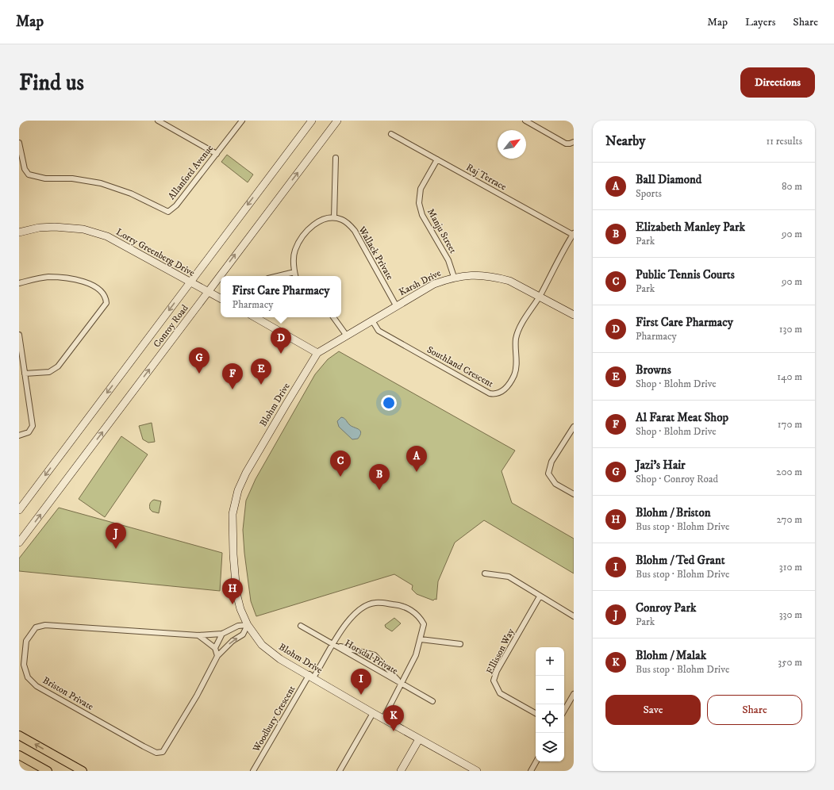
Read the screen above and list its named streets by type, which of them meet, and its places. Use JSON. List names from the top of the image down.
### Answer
{
  "streets": {
    "street": [
      "Allanford Avenue",
      "Raj Terrace",
      "Manju Street",
      "Lorry Greenberg Drive",
      "Wallack Private",
      "Karsh Drive",
      "Conroy Road",
      "Southland Crescent",
      "Blohm Drive",
      "Ellisson Way",
      "Horsdal Private",
      "Briston Private",
      "Woodbury Crescent"
    ]
  },
  "crossings": [
    ["Raj Terrace", "Manju Street"],
    ["Manju Street", "Karsh Drive"],
    ["Lorry Greenberg Drive", "Conroy Road"],
    ["Wallack Private", "Karsh Drive"],
    ["Karsh Drive", "Southland Crescent"],
    ["Karsh Drive", "Blohm Drive"],
    ["Blohm Drive", "Briston Private"],
    ["Blohm Drive", "Woodbury Crescent"],
    ["Horsdal Private", "Woodbury Crescent"]
  ],
  "north": "top right",
  "page": {
    "header": "Map",
    "nav": ["Map", "Layers", "Share"],
    "buttons": [
      "Directions",
      ["Save", "Share"]
    ],
    "title": "Find us",
    "heading": ["Nearby", "11 results"],
    "list": [
      {
        "mark": "A",
        "name": "Ball Diamond",
        "note": "Sports",
        "value": "80 m"
      },
      {
        "mark": "B",
        "name": "Elizabeth Manley Park",
        "note": "Park",
        "value": "90 m"
      },
      {
        "mark": "C",
        "name": "Public Tennis Courts",
        "note": "Park",
        "value": "90 m"
      },
      {
        "mark": "D",
        "name": "First Care Pharmacy",
        "note": "Pharmacy",
        "value": "130 m"
      },
      {
        "mark": "E",
        "name": "Browns",
        "note": "Shop · Blohm Drive",
        "value": "140 m"
      },
      {
        "mark": "F",
        "name": "Al Farat Meat Shop",
        "note": "Shop · Blohm Drive",
        "value": "170 m"
      },
      {
        "mark": "G",
        "name": "Jazi's Hair",
        "note": "Shop · Conroy Road",
        "value": "200 m"
      },
      {
        "mark": "H",
        "name": "Blohm / Briston",
        "note": "Bus stop · Blohm Drive",
        "value": "270 m"
      },
      {
        "mark": "I",
        "name": "Blohm / Ted Grant",
        "note": "Bus stop · Blohm Drive",
        "value": "310 m"
      },
      {
        "mark": "J",
        "name": "Conroy Park",
        "note": "Park",
        "value": "330 m"
      },
      {
        "mark": "K",
        "name": "Blohm / Malak",
        "note": "Bus stop · Blohm Drive",
        "value": "350 m"
      }
    ],
    "popup": ["First Care Pharmacy", "Pharmacy"],
    "pins": [
      "D",
      "G",
      "E",
      "F",
      "A",
      "C",
      "B",
      "J",
      "H",
      "I",
      "K"
    ],
    "map_buttons": ["+", "−"]
  }
}
